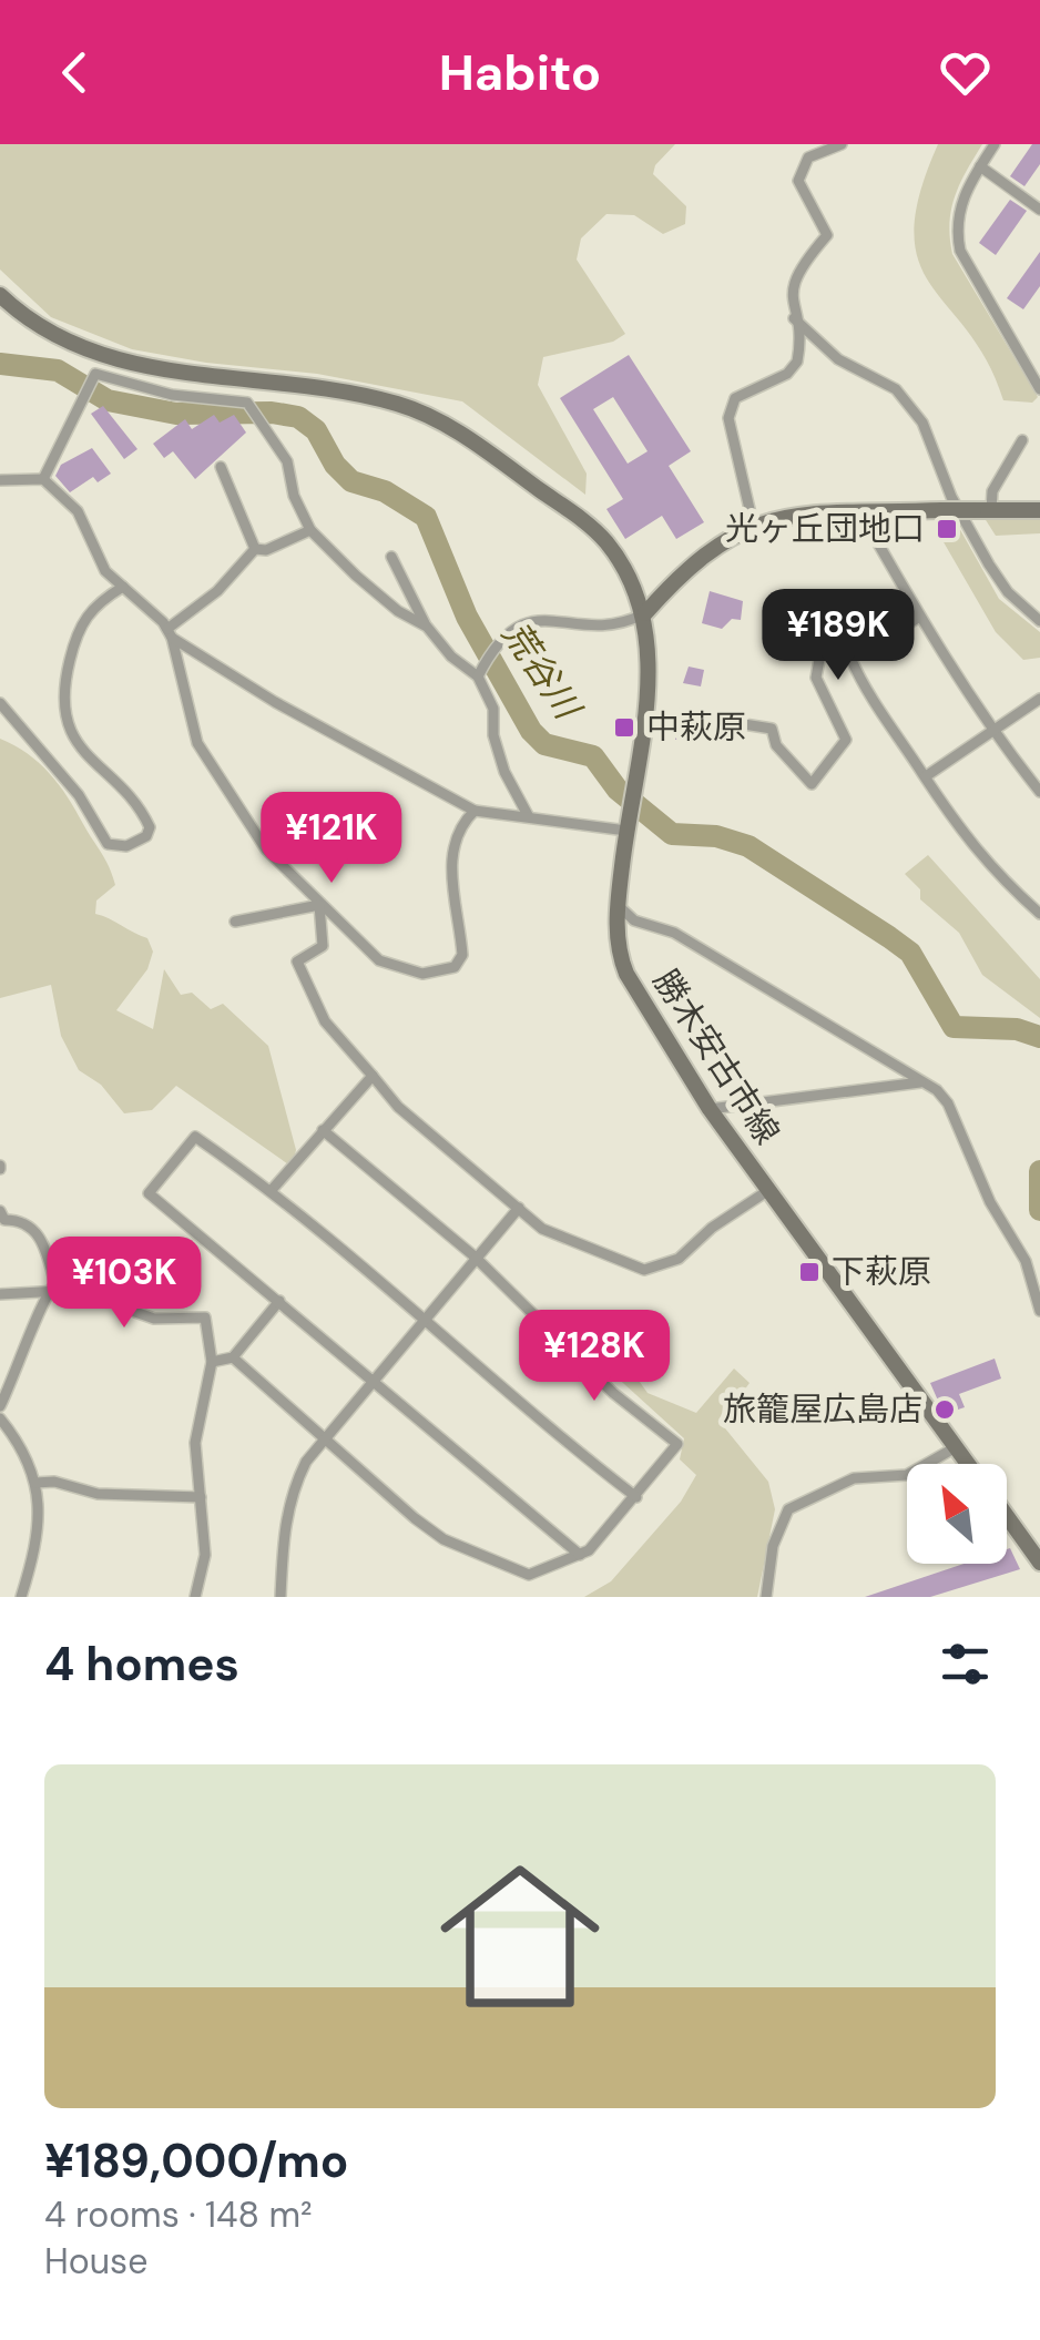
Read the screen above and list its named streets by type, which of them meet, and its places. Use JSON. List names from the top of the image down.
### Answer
{
  "streets": {
    "main road": ["勝木安古市線"]
  },
  "water": ["荒谷川"],
  "places": {
    "transit": ["光ヶ丘団地口", "中萩原", "下萩原"],
    "other": ["旅籠屋広島店"]
  },
  "north": "top left",
  "page": {
    "header": "Habito",
    "price": [
      "¥189K",
      "¥121K",
      "¥103K",
      "¥128K"
    ],
    "heading": "4 homes",
    "list": [
      {
        "name": "¥189,000/mo",
        "note": "4 rooms · 148 m² · House"
      }
    ]
  }
}
